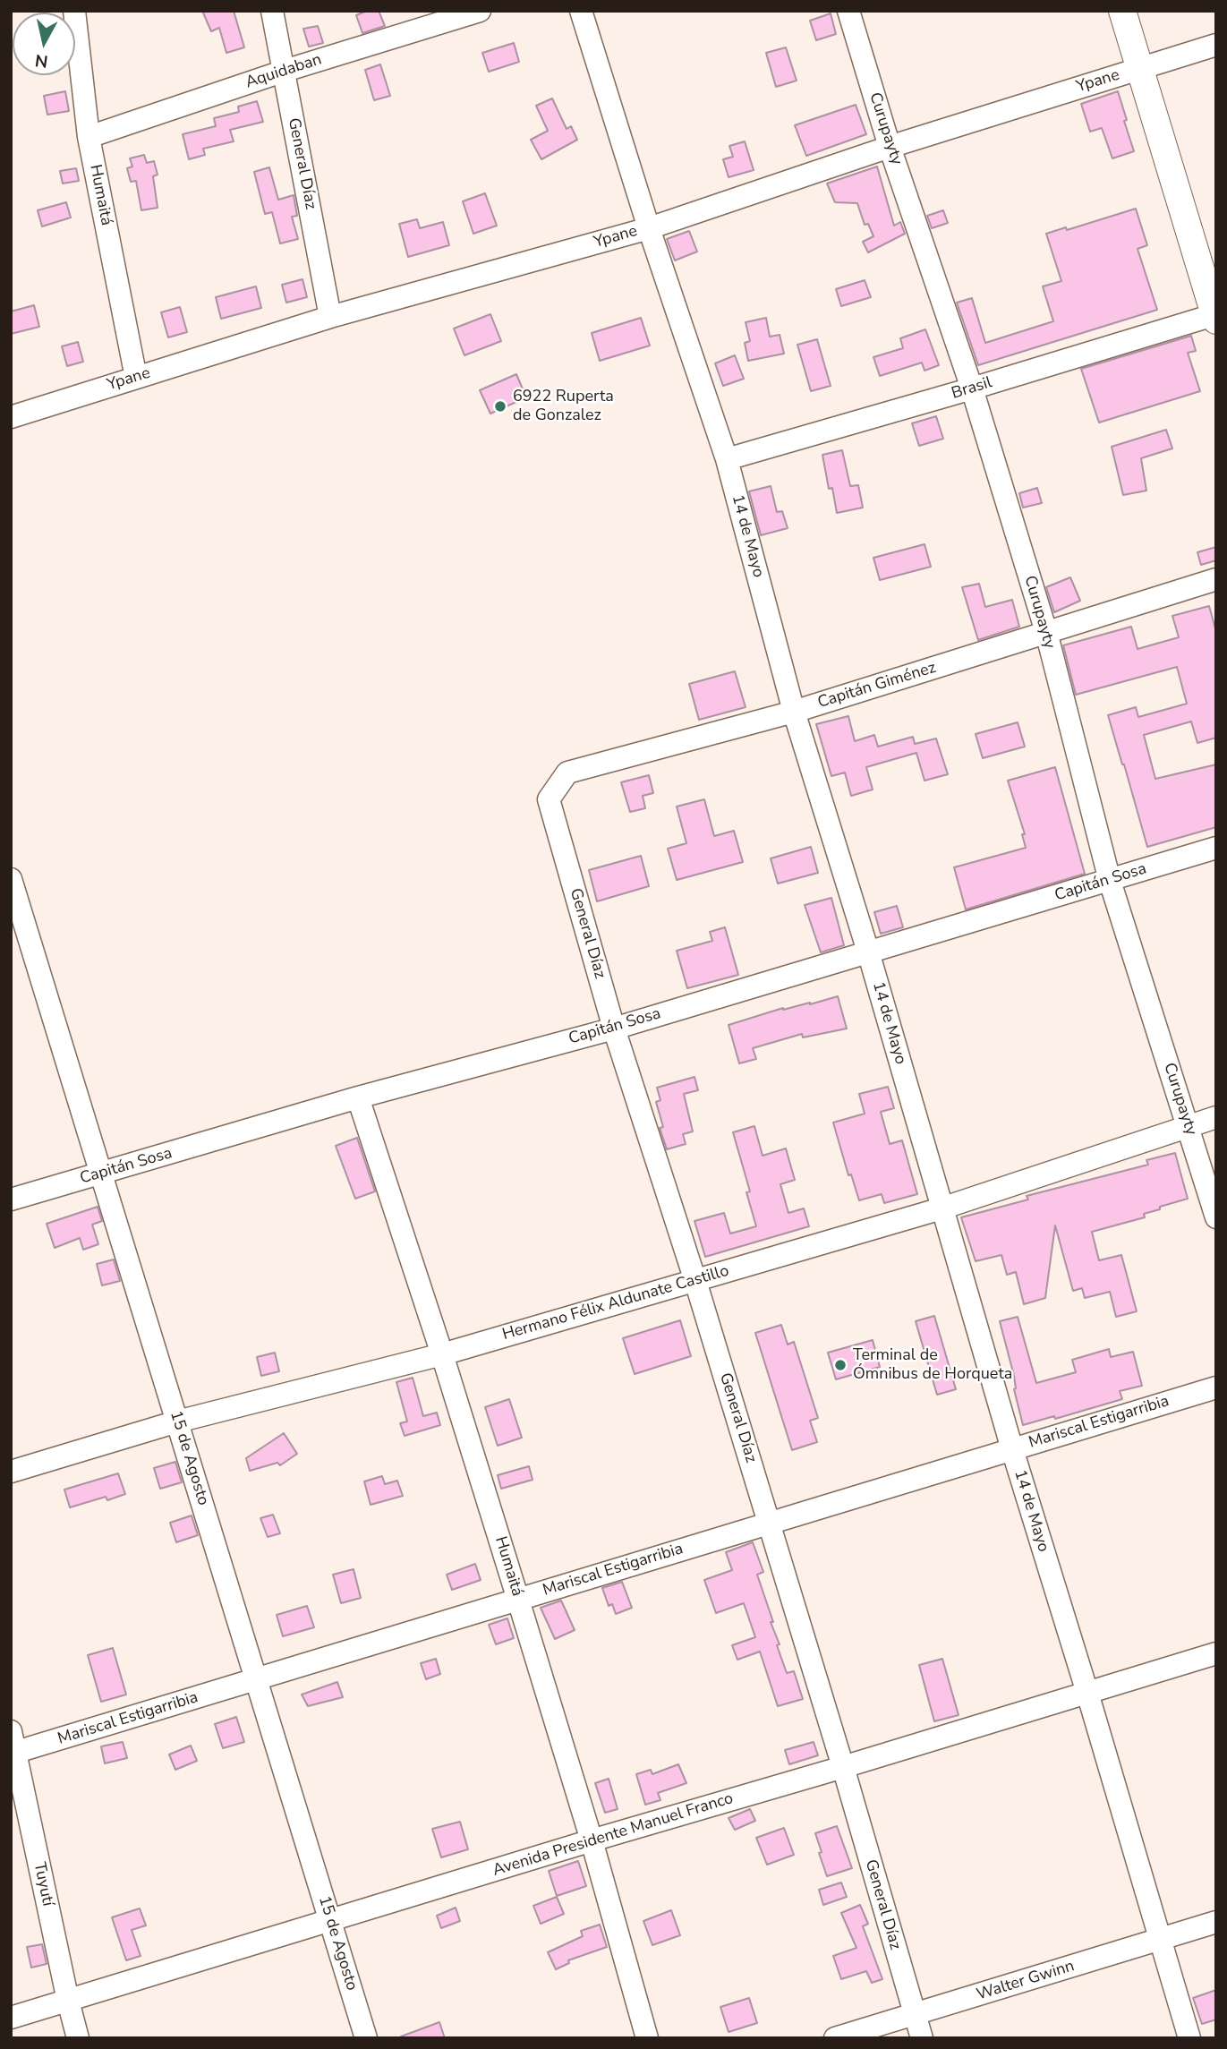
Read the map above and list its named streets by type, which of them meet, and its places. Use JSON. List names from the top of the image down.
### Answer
{
  "streets": {
    "street": [
      "Aquidaban",
      "Ypane",
      "Curupayty",
      "General Díaz",
      "Humaitá",
      "Brasil",
      "14 de Mayo",
      "Capitán Giménez",
      "Capitán Sosa",
      "Hermano Félix Aldunate Castillo",
      "Mariscal Estigarribia",
      "15 de Agosto",
      "Avenida Presidente Manuel Franco",
      "Tuyutí",
      "Walter Gwinn"
    ]
  },
  "crossings": [
    ["Aquidaban", "General Díaz"],
    ["Aquidaban", "Humaitá"],
    ["Ypane", "Curupayty"],
    ["Ypane", "General Díaz"],
    ["Ypane", "Humaitá"],
    ["Ypane", "14 de Mayo"],
    ["Curupayty", "Brasil"],
    ["Curupayty", "Capitán Giménez"],
    ["Curupayty", "Capitán Sosa"],
    ["Curupayty", "Hermano Félix Aldunate Castillo"],
    ["General Díaz", "Capitán Giménez"],
    ["General Díaz", "Capitán Sosa"],
    ["General Díaz", "Hermano Félix Aldunate Castillo"],
    ["General Díaz", "Mariscal Estigarribia"],
    ["General Díaz", "Avenida Presidente Manuel Franco"],
    ["General Díaz", "Walter Gwinn"],
    ["Humaitá", "Capitán Sosa"],
    ["Humaitá", "Hermano Félix Aldunate Castillo"],
    ["Humaitá", "Mariscal Estigarribia"],
    ["Humaitá", "Avenida Presidente Manuel Franco"],
    ["Brasil", "14 de Mayo"],
    ["14 de Mayo", "Capitán Giménez"],
    ["14 de Mayo", "Capitán Sosa"],
    ["14 de Mayo", "Hermano Félix Aldunate Castillo"],
    ["14 de Mayo", "Mariscal Estigarribia"],
    ["14 de Mayo", "Avenida Presidente Manuel Franco"],
    ["14 de Mayo", "Walter Gwinn"],
    ["Capitán Sosa", "15 de Agosto"],
    ["Hermano Félix Aldunate Castillo", "15 de Agosto"],
    ["Mariscal Estigarribia", "15 de Agosto"],
    ["Mariscal Estigarribia", "Tuyutí"],
    ["15 de Agosto", "Avenida Presidente Manuel Franco"],
    ["Avenida Presidente Manuel Franco", "Tuyutí"]
  ],
  "places": ["6922 Ruperta de Gonzalez", "Terminal de Ómnibus de Horqueta"],
  "north": "bottom"
}
